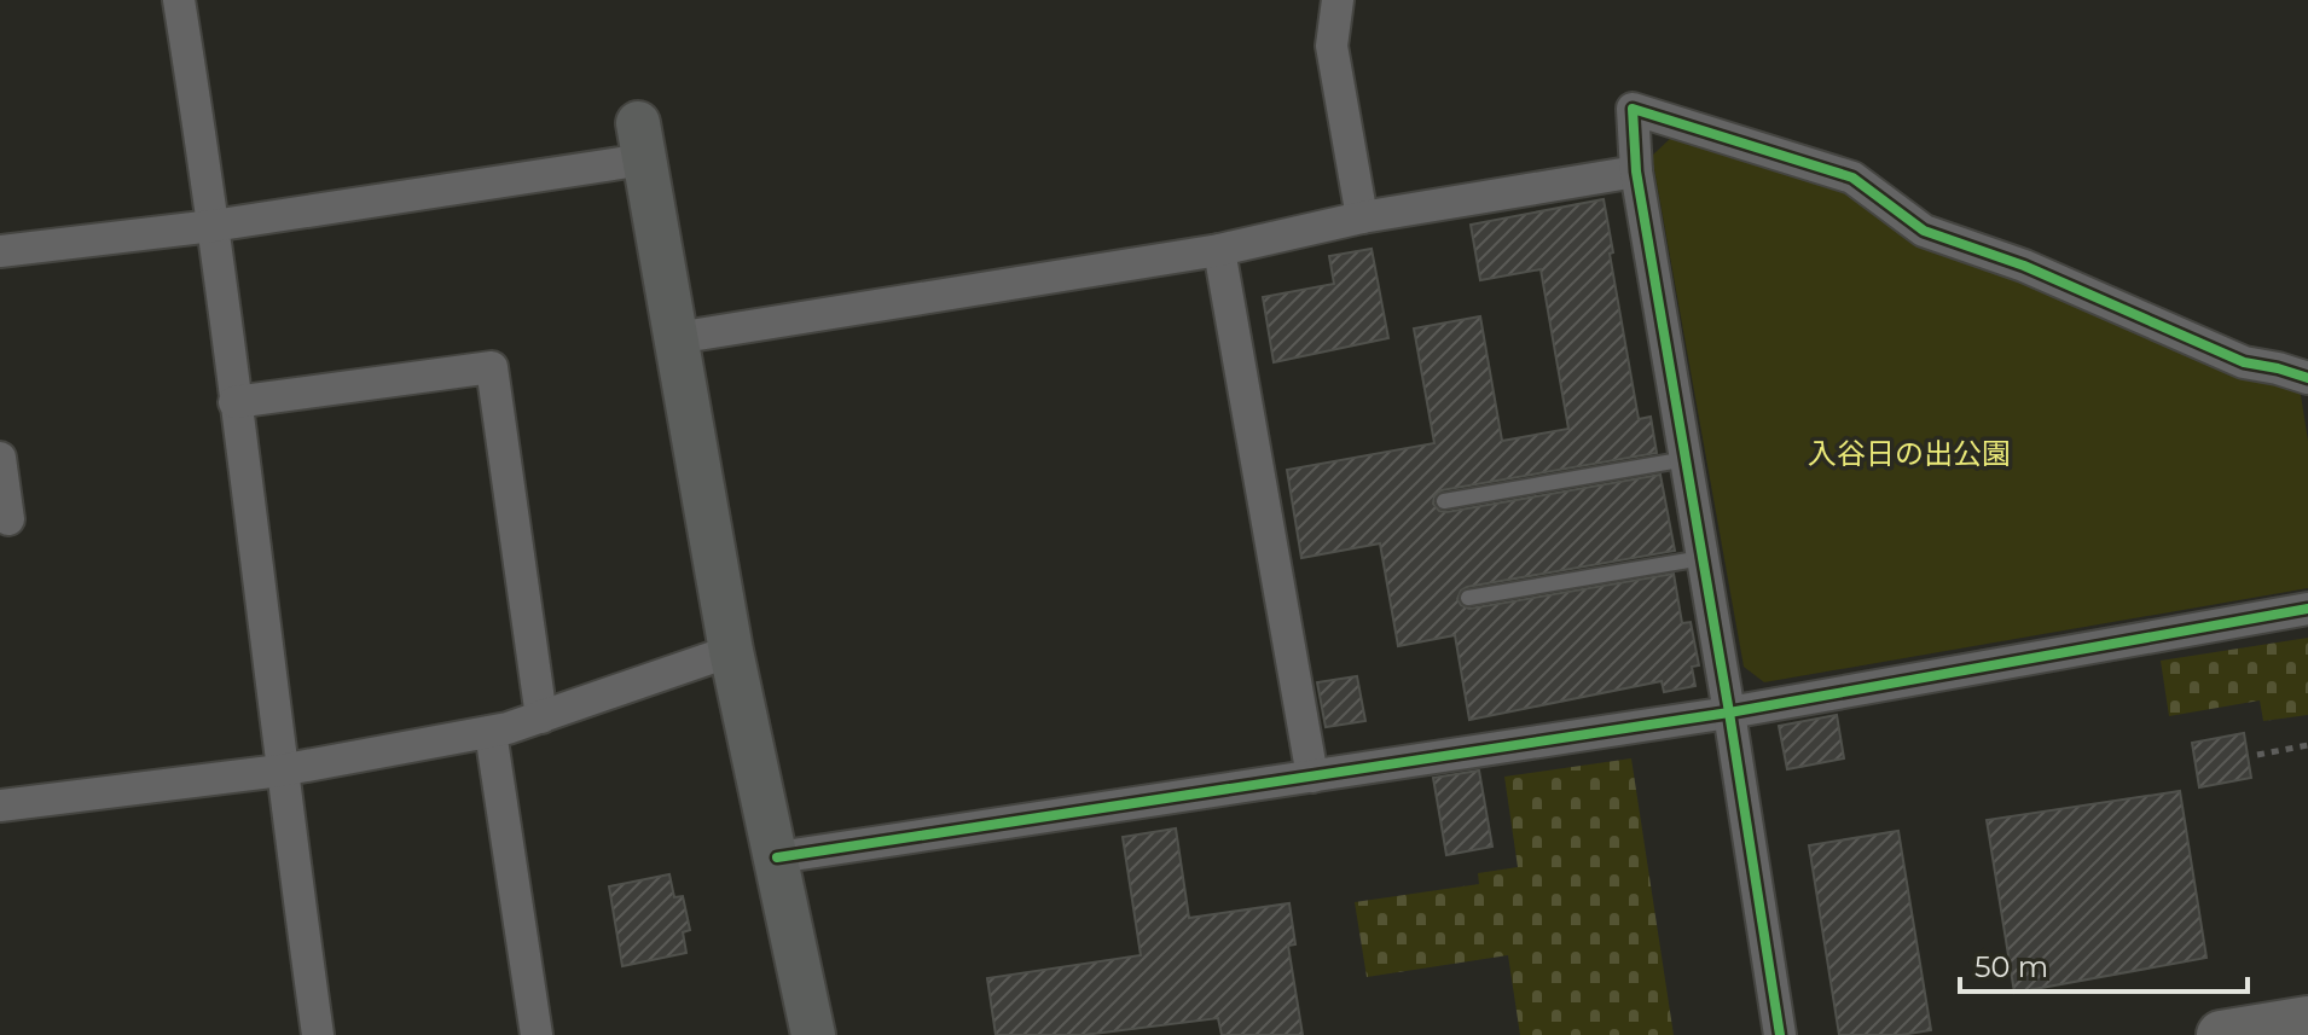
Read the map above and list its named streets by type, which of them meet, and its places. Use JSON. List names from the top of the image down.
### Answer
{
  "parks": ["入谷日の出公園"],
  "scale_bar": "50 m"
}
